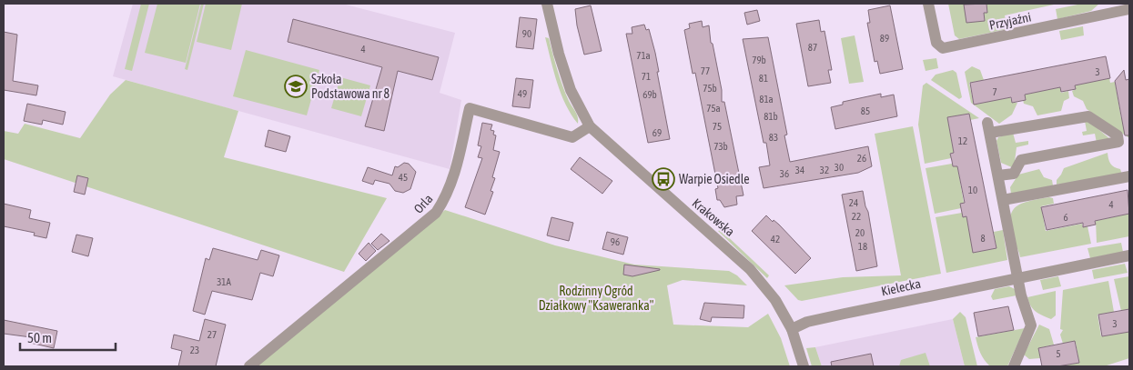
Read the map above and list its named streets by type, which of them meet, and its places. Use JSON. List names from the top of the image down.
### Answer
{
  "streets": {
    "street": [
      "Przyjaźni",
      "Orla",
      "Krakowska",
      "Kielecka"
    ]
  },
  "crossings": [
    ["Orla", "Krakowska"],
    ["Krakowska", "Kielecka"]
  ],
  "parks": ["Rodzinny Ogród Działkowy \"Ksaweranka\""],
  "places": {
    "school or university": ["Szkoła Podstawowa nr 8"],
    "bus stop": ["Warpie Osiedle"]
  },
  "house_numbers": [
    "90",
    "89",
    "87",
    "4",
    "71a",
    "79b",
    "77",
    "3",
    "71",
    "81",
    "75b",
    "7",
    "49",
    "69b",
    "81a",
    "75a",
    "85",
    "81b",
    "75",
    "69",
    "83",
    "12",
    "73b",
    "26",
    "30",
    "34",
    "32",
    "36",
    "45",
    "10",
    "24",
    "4",
    "22",
    "6",
    "20",
    "8",
    "42",
    "96",
    "18",
    "31A",
    "3",
    "27",
    "23",
    "5"
  ],
  "scale_bar": "50 m"
}
